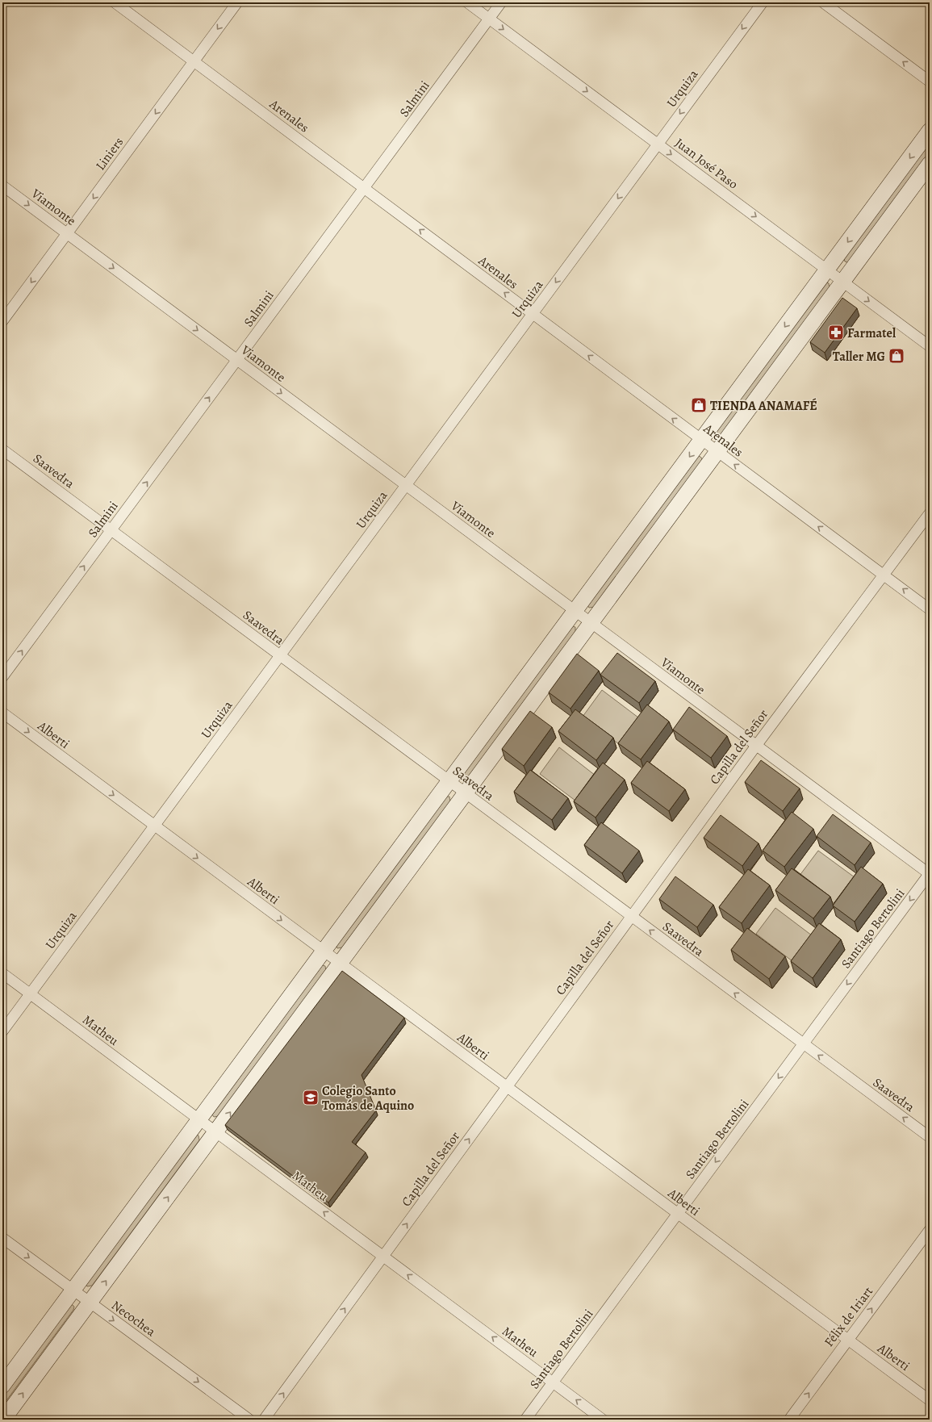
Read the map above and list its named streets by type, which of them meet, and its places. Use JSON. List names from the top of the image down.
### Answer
{
  "streets": {
    "street": [
      "Urquiza",
      "Salmini",
      "Arenales",
      "Liniers",
      "Juan José Paso",
      "Viamonte",
      "Saavedra",
      "Alberti",
      "Capilla del Señor",
      "Santiago Bertolini",
      "Matheu",
      "Félix de Iriart",
      "Necochea"
    ]
  },
  "crossings": [
    ["Urquiza", "Arenales"],
    ["Urquiza", "Juan José Paso"],
    ["Urquiza", "Viamonte"],
    ["Urquiza", "Saavedra"],
    ["Urquiza", "Alberti"],
    ["Urquiza", "Matheu"],
    ["Salmini", "Arenales"],
    ["Salmini", "Juan José Paso"],
    ["Salmini", "Viamonte"],
    ["Salmini", "Saavedra"],
    ["Arenales", "Liniers"],
    ["Arenales", "Capilla del Señor"],
    ["Liniers", "Viamonte"],
    ["Viamonte", "Capilla del Señor"],
    ["Viamonte", "Santiago Bertolini"],
    ["Saavedra", "Capilla del Señor"],
    ["Saavedra", "Santiago Bertolini"],
    ["Alberti", "Capilla del Señor"],
    ["Alberti", "Santiago Bertolini"],
    ["Alberti", "Félix de Iriart"],
    ["Capilla del Señor", "Matheu"],
    ["Santiago Bertolini", "Matheu"]
  ],
  "one_way": [
    "Salmini",
    "Arenales",
    "Liniers",
    "Juan José Paso",
    "Viamonte",
    "Capilla del Señor",
    "Santiago Bertolini",
    "Matheu",
    "Félix de Iriart",
    "Necochea"
  ],
  "places": {
    "pharmacy": ["Farmatel"],
    "shop": ["Taller MG", "TIENDA ANAMAFÉ"],
    "school or university": ["Colegio Santo Tomás de Aquino"]
  }
}
